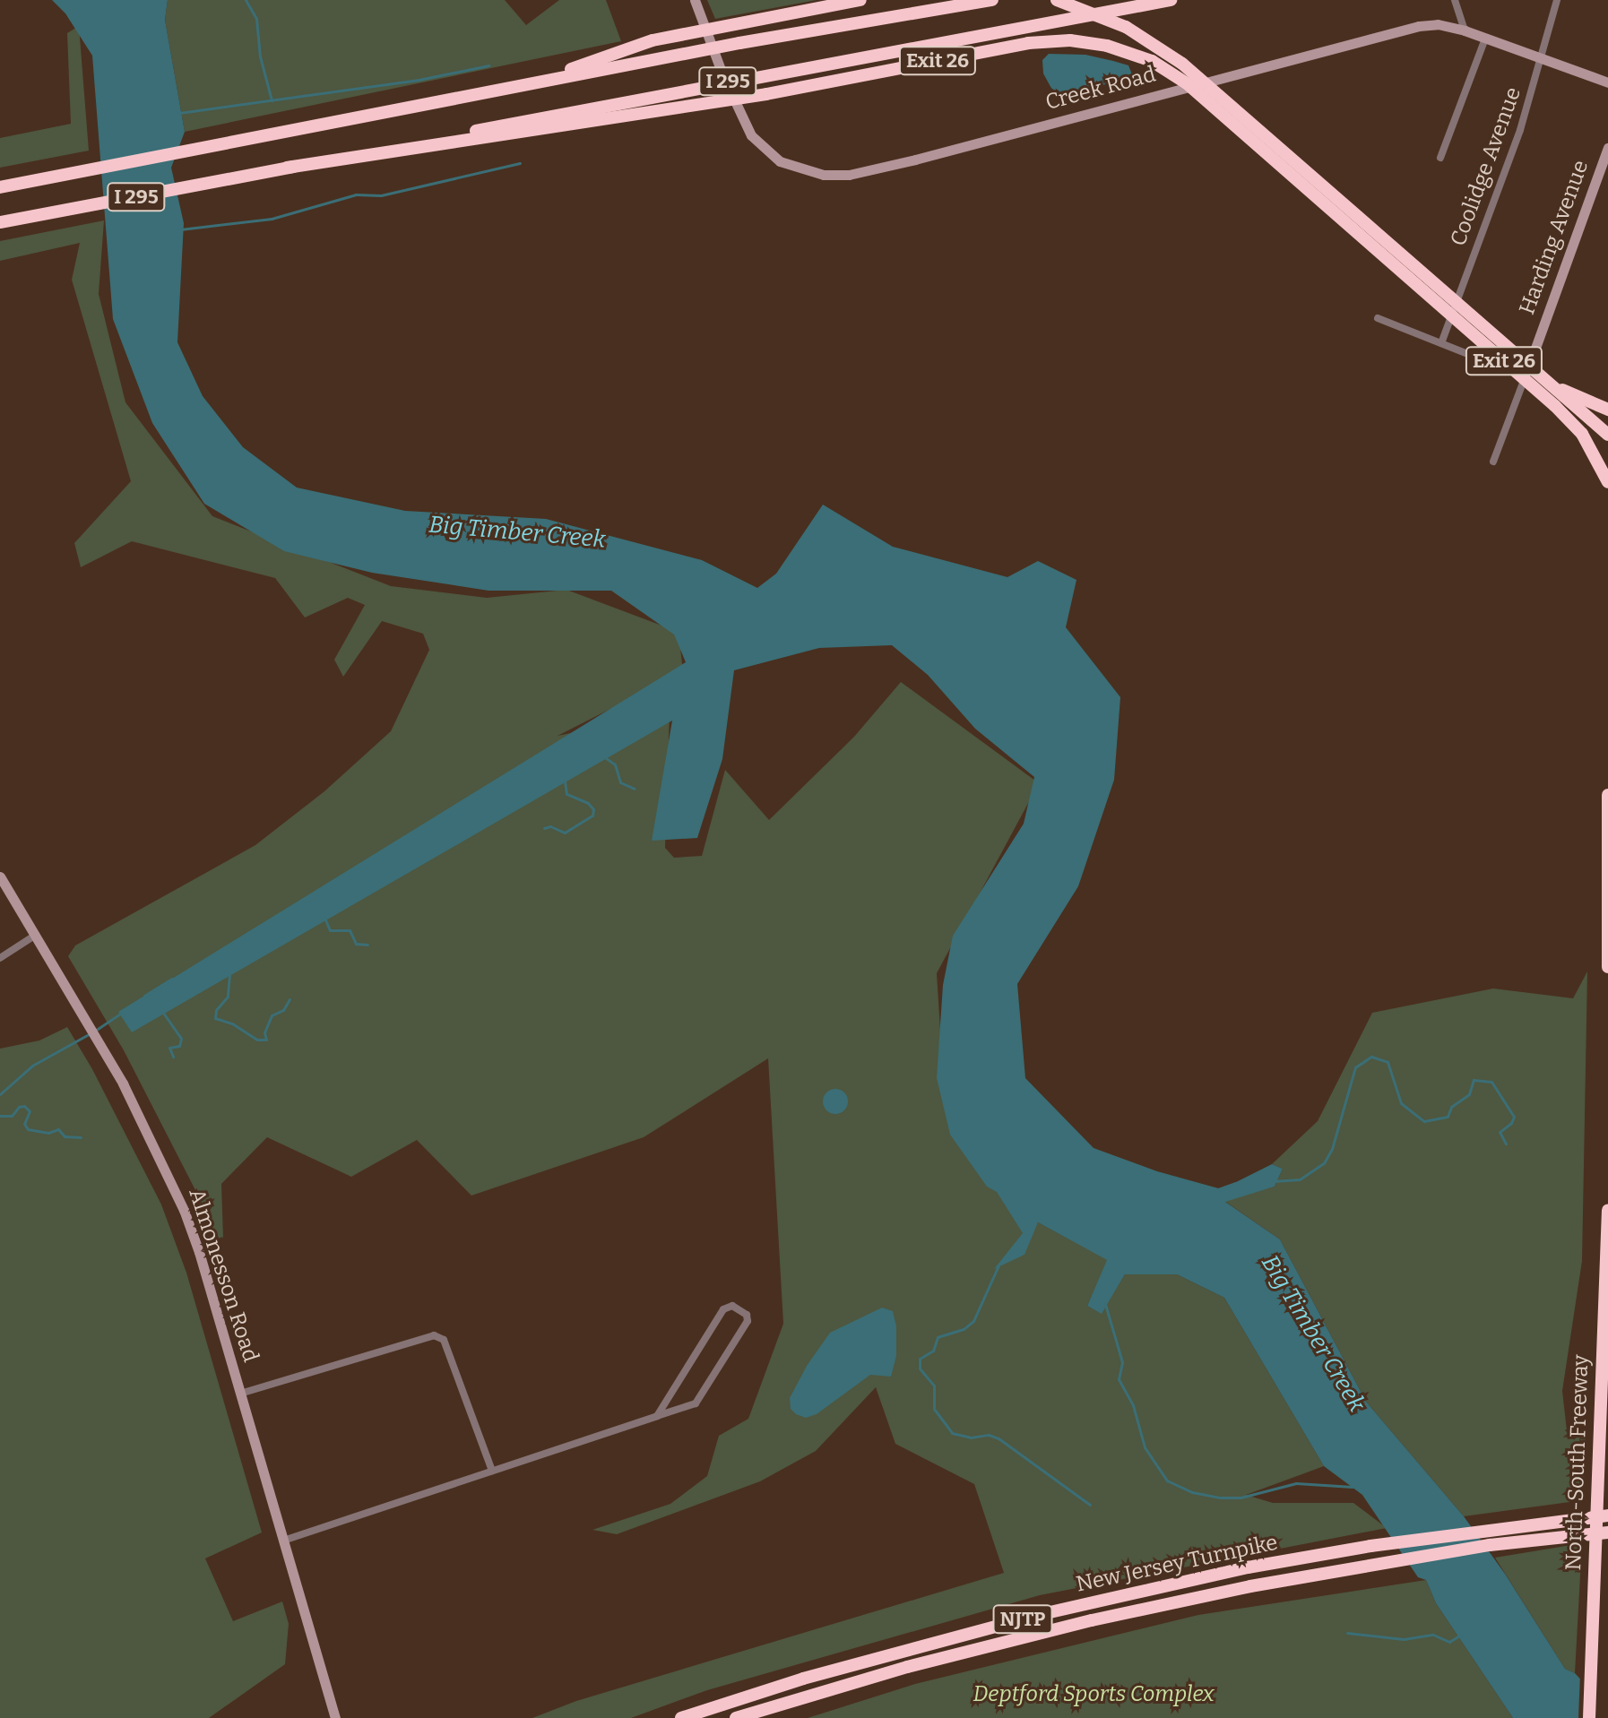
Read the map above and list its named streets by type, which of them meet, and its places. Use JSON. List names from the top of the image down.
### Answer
{
  "streets": {
    "highway": [
      "Exit 26",
      "I 295",
      "North-South Freeway",
      "New Jersey Turnpike",
      "NJTP"
    ],
    "main road": ["Creek Road", "Harding Avenue", "Almonesson Road"],
    "street": ["Coolidge Avenue"]
  },
  "crossings": [
    ["Exit 26", "I 295"],
    ["Creek Road", "Coolidge Avenue"]
  ],
  "water": ["Big Timber Creek"],
  "parks": ["Deptford Sports Complex"]
}
